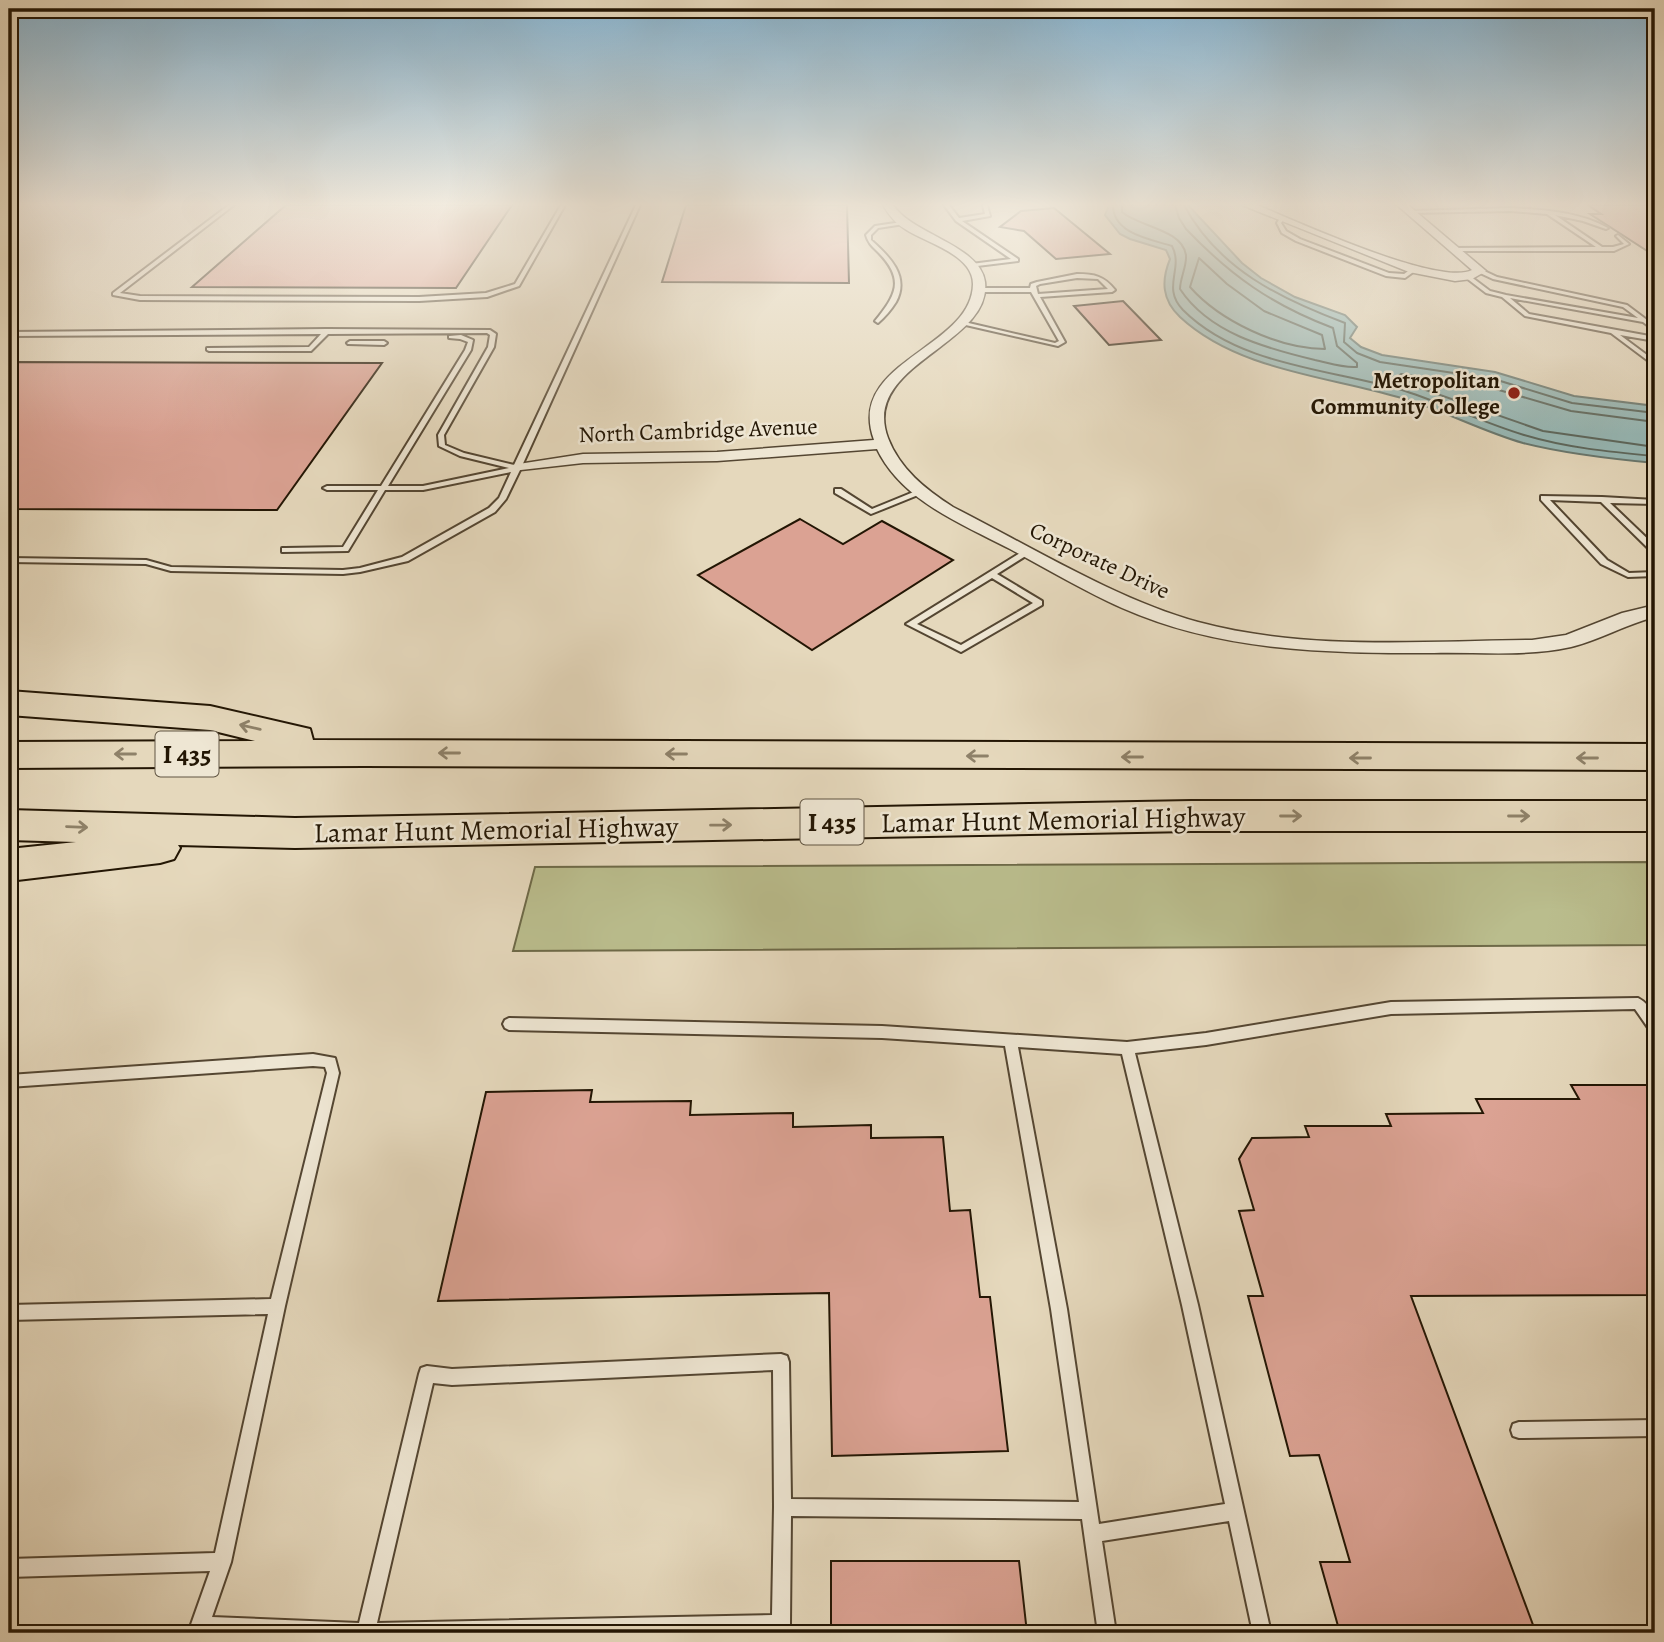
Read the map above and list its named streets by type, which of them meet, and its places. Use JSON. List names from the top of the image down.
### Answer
{
  "streets": {
    "highway": ["I 435", "Lamar Hunt Memorial Highway"],
    "street": ["North Cambridge Avenue", "Corporate Drive"]
  },
  "crossings": [
    ["North Cambridge Avenue", "Corporate Drive"]
  ],
  "places": ["Metropolitan Community College"]
}
